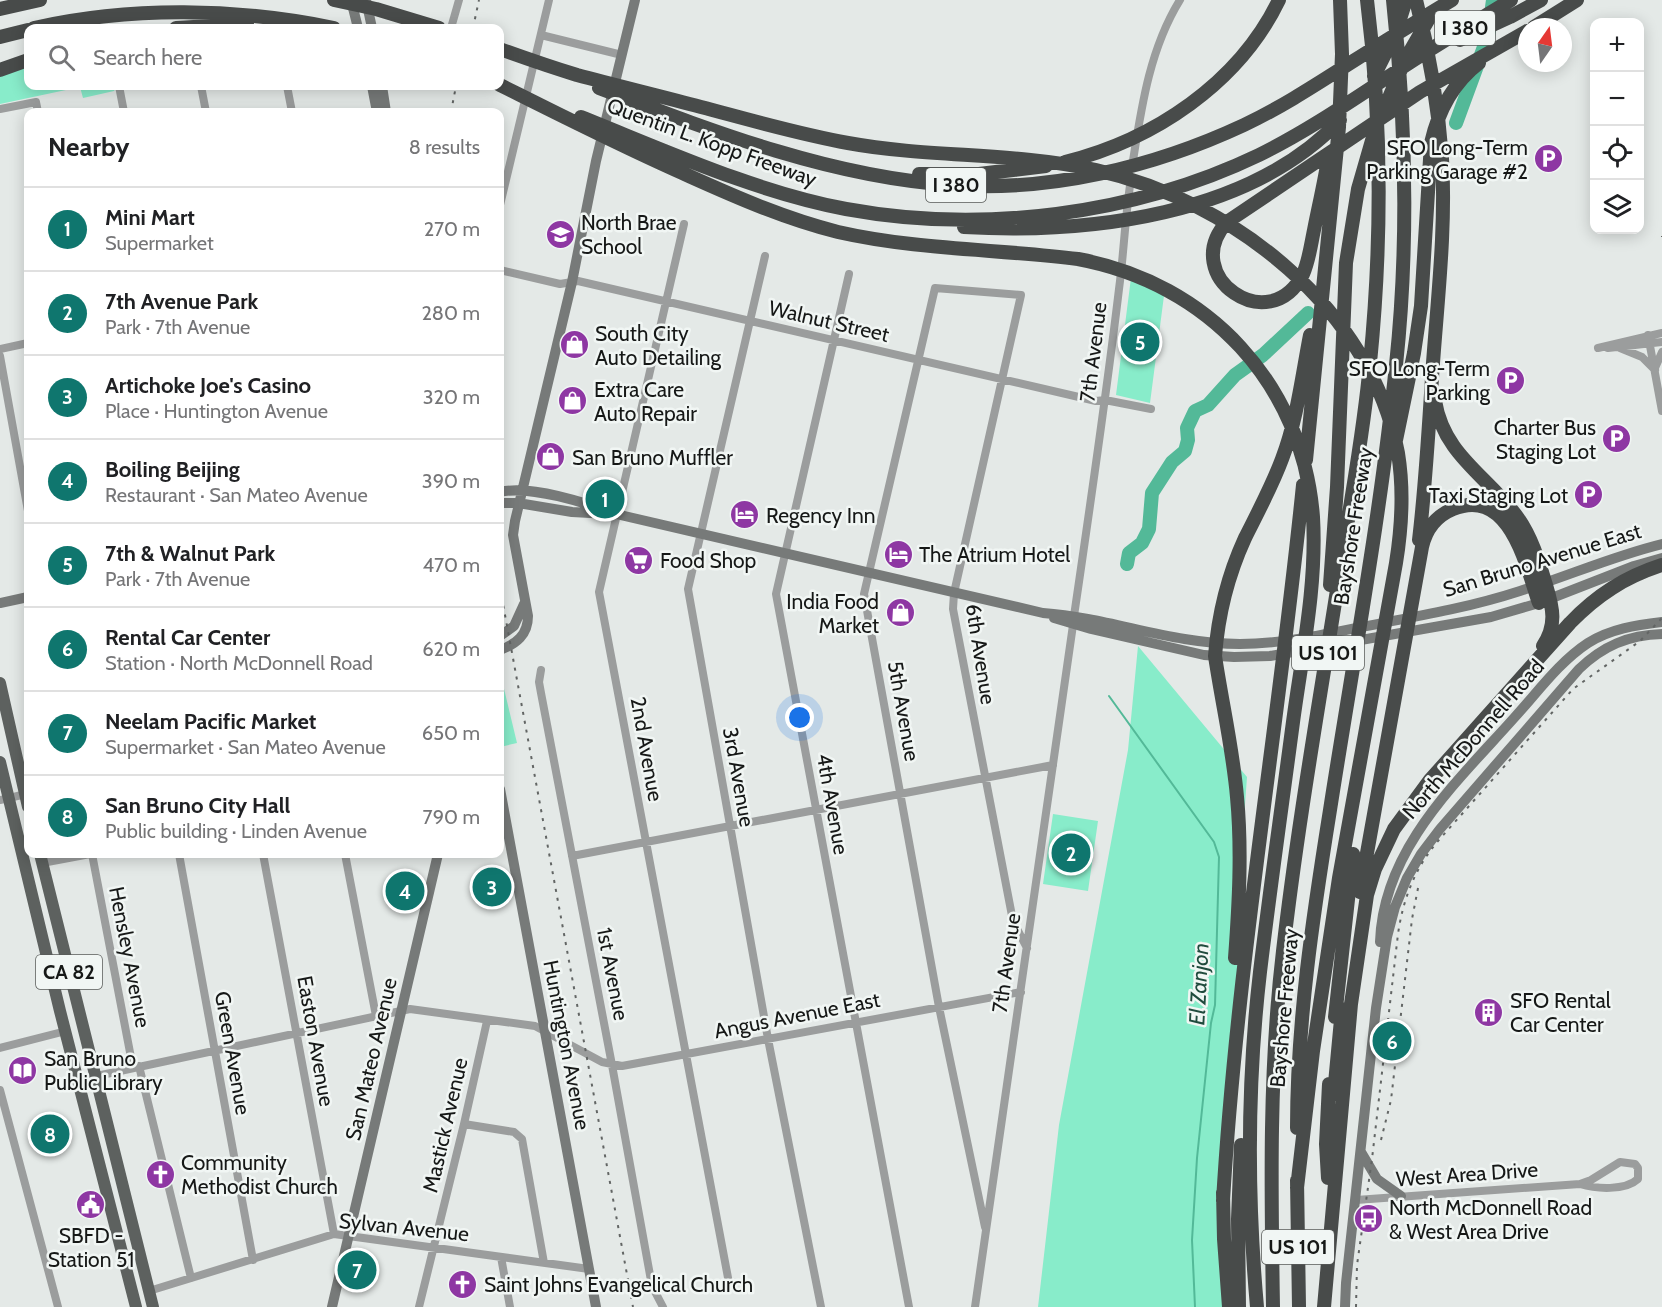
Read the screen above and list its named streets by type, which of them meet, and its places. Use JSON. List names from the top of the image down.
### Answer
{
  "streets": {
    "highway": [
      "I 380",
      "Quentin L. Kopp Freeway",
      "Bayshore Freeway",
      "US 101"
    ],
    "main road": ["CA 82"],
    "street": [
      "Walnut Street",
      "7th Avenue",
      "San Bruno Avenue East",
      "6th Avenue",
      "5th Avenue",
      "North McDonnell Road",
      "2nd Avenue",
      "3rd Avenue",
      "4th Avenue",
      "Hensley Avenue",
      "1st Avenue",
      "Angus Avenue East",
      "Easton Avenue",
      "Huntington Avenue",
      "Green Avenue",
      "San Mateo Avenue",
      "Mastick Avenue",
      "West Area Drive",
      "Sylvan Avenue"
    ]
  },
  "crossings": [
    ["Walnut Street", "7th Avenue"],
    ["Walnut Street", "6th Avenue"],
    ["Walnut Street", "5th Avenue"],
    ["Walnut Street", "2nd Avenue"],
    ["Walnut Street", "3rd Avenue"],
    ["Walnut Street", "4th Avenue"],
    ["7th Avenue", "San Bruno Avenue East"],
    ["7th Avenue", "6th Avenue"],
    ["7th Avenue", "5th Avenue"],
    ["7th Avenue", "Angus Avenue East"],
    ["San Bruno Avenue East", "6th Avenue"],
    ["San Bruno Avenue East", "5th Avenue"],
    ["San Bruno Avenue East", "2nd Avenue"],
    ["San Bruno Avenue East", "3rd Avenue"],
    ["San Bruno Avenue East", "4th Avenue"],
    ["6th Avenue", "5th Avenue"],
    ["5th Avenue", "Angus Avenue East"],
    ["North McDonnell Road", "West Area Drive"],
    ["2nd Avenue", "Angus Avenue East"],
    ["3rd Avenue", "Angus Avenue East"],
    ["4th Avenue", "Angus Avenue East"],
    ["Hensley Avenue", "Angus Avenue East"],
    ["Hensley Avenue", "Sylvan Avenue"],
    ["CA 82", "Angus Avenue East"],
    ["CA 82", "Sylvan Avenue"],
    ["1st Avenue", "Angus Avenue East"],
    ["Angus Avenue East", "Easton Avenue"],
    ["Angus Avenue East", "Huntington Avenue"],
    ["Angus Avenue East", "Green Avenue"],
    ["Angus Avenue East", "San Mateo Avenue"],
    ["Angus Avenue East", "Mastick Avenue"],
    ["Easton Avenue", "Sylvan Avenue"],
    ["Huntington Avenue", "Sylvan Avenue"],
    ["Green Avenue", "Sylvan Avenue"],
    ["San Mateo Avenue", "Sylvan Avenue"],
    ["Mastick Avenue", "Sylvan Avenue"]
  ],
  "water": ["El Zanjon"],
  "places": {
    "parking": [
      "SFO Long-Term Parking Garage #2",
      "SFO Long-Term Parking",
      "Charter Bus Staging Lot",
      "Taxi Staging Lot"
    ],
    "school or university": ["North Brae School"],
    "shop": [
      "South City Auto Detailing",
      "Extra Care Auto Repair",
      "San Bruno Muffler",
      "India Food Market"
    ],
    "hotel": ["Regency Inn", "The Atrium Hotel"],
    "supermarket": ["Food Shop"],
    "building": ["SFO Rental Car Center"],
    "library": ["San Bruno Public Library"],
    "church": ["Community Methodist Church", "Saint Johns Evangelical Church"],
    "public building": ["SBFD - Station 51"],
    "bus stop": ["North McDonnell Road & West Area Drive"]
  },
  "north": "top",
  "page": {
    "map_buttons": ["+", "−"],
    "search": "Search here",
    "heading": ["Nearby", "8 results"],
    "list": [
      {
        "mark": "1",
        "name": "Mini Mart",
        "note": "Supermarket",
        "value": "270 m"
      },
      {
        "mark": "2",
        "name": "7th Avenue Park",
        "note": "Park · 7th Avenue",
        "value": "280 m"
      },
      {
        "mark": "3",
        "name": "Artichoke Joe's Casino",
        "note": "Place · Huntington Avenue",
        "value": "320 m"
      },
      {
        "mark": "4",
        "name": "Boiling Beijing",
        "note": "Restaurant · San Mateo Avenue",
        "value": "390 m"
      },
      {
        "mark": "5",
        "name": "7th & Walnut Park",
        "note": "Park · 7th Avenue",
        "value": "470 m"
      },
      {
        "mark": "6",
        "name": "Rental Car Center",
        "note": "Station · North McDonnell Road",
        "value": "620 m"
      },
      {
        "mark": "7",
        "name": "Neelam Pacific Market",
        "note": "Supermarket · San Mateo Avenue",
        "value": "650 m"
      },
      {
        "mark": "8",
        "name": "San Bruno City Hall",
        "note": "Public building · Linden Avenue",
        "value": "790 m"
      }
    ],
    "pins": [
      "5",
      "1",
      "2",
      "3",
      "4",
      "6",
      "8",
      "7"
    ]
  }
}
